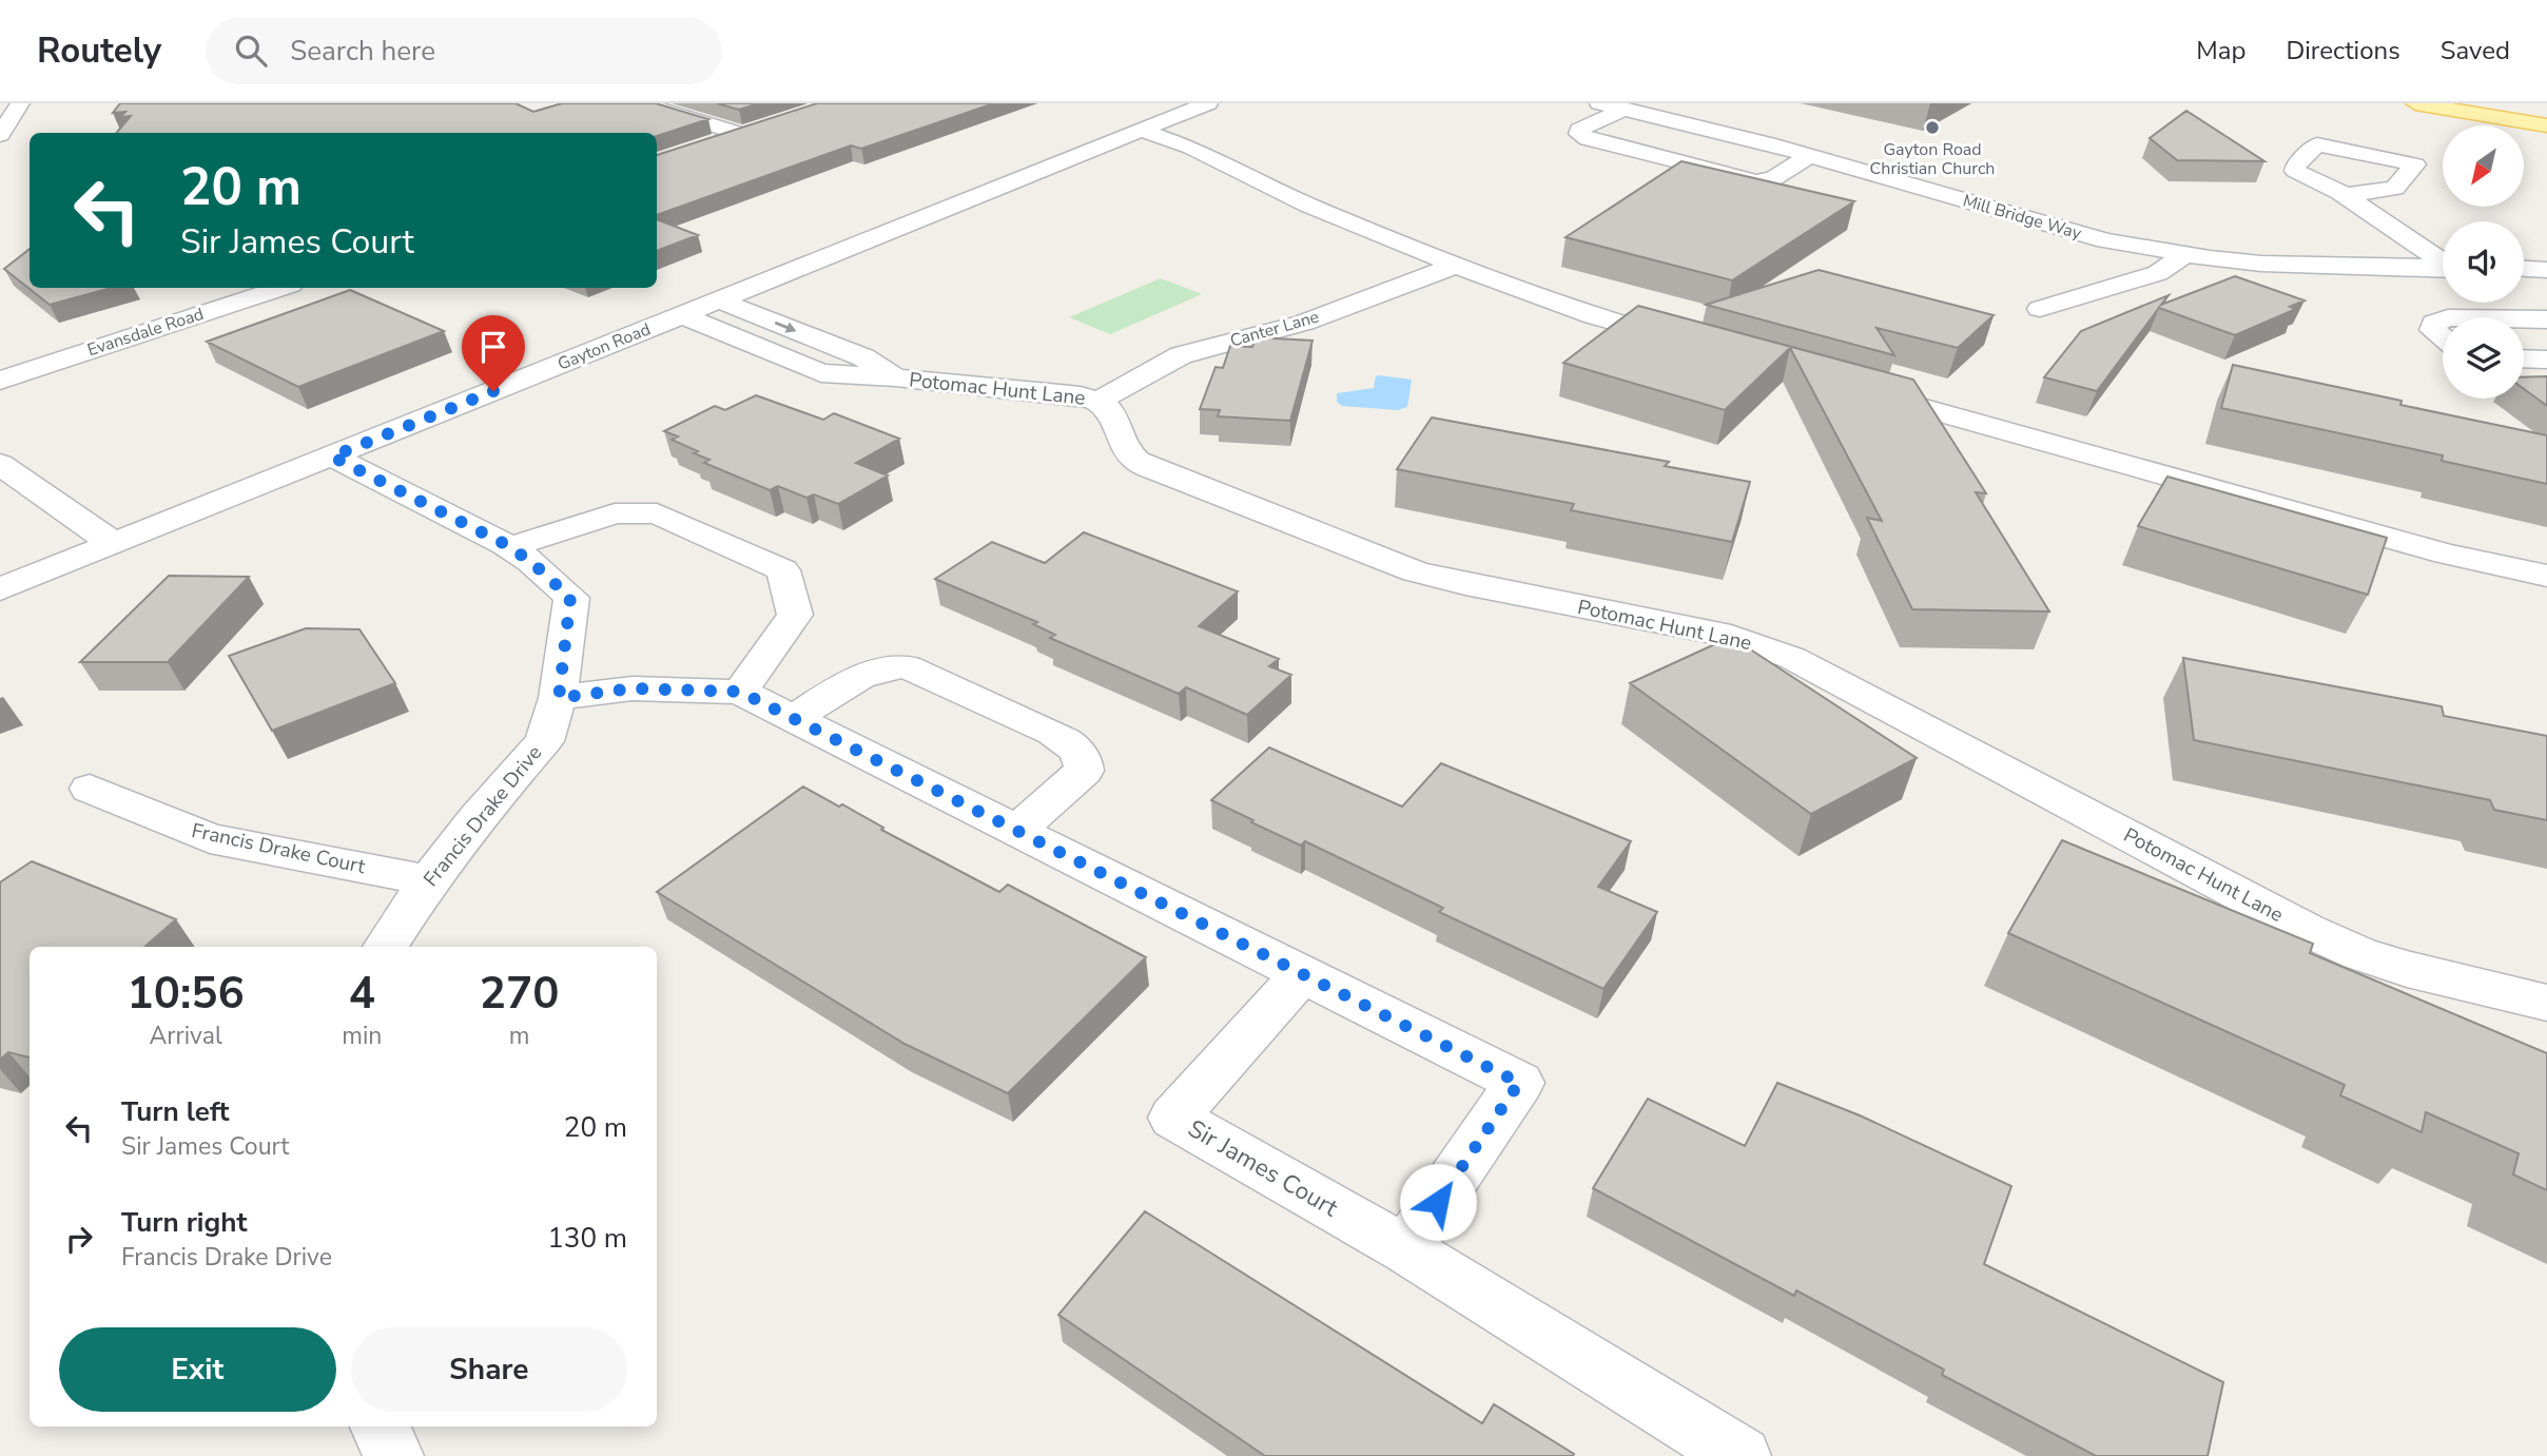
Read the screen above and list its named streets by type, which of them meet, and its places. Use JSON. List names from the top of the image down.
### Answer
{
  "streets": {
    "street": [
      "Mill Bridge Way",
      "Canter Lane",
      "Evansdale Road",
      "Gayton Road",
      "Potomac Hunt Lane",
      "Francis Drake Drive",
      "Francis Drake Court",
      "Sir James Court"
    ]
  },
  "crossings": [
    ["Canter Lane", "Potomac Hunt Lane"],
    ["Gayton Road", "Potomac Hunt Lane"],
    ["Gayton Road", "Francis Drake Drive"],
    ["Francis Drake Drive", "Francis Drake Court"]
  ],
  "places": ["Gayton Road Christian Church"],
  "north": "bottom left",
  "page": {
    "header": "Routely",
    "search": "Search here",
    "nav": ["Map", "Directions", "Saved"],
    "turn": ["20 m", "Sir James Court"],
    "eta": [
      "10:56",
      "Arrival",
      "4",
      "min",
      "270",
      "m"
    ],
    "list": [
      {
        "name": "Turn left",
        "note": "Sir James Court",
        "value": "20 m"
      },
      {
        "name": "Turn right",
        "note": "Francis Drake Drive",
        "value": "130 m"
      }
    ],
    "buttons": ["Exit", "Share"]
  }
}
